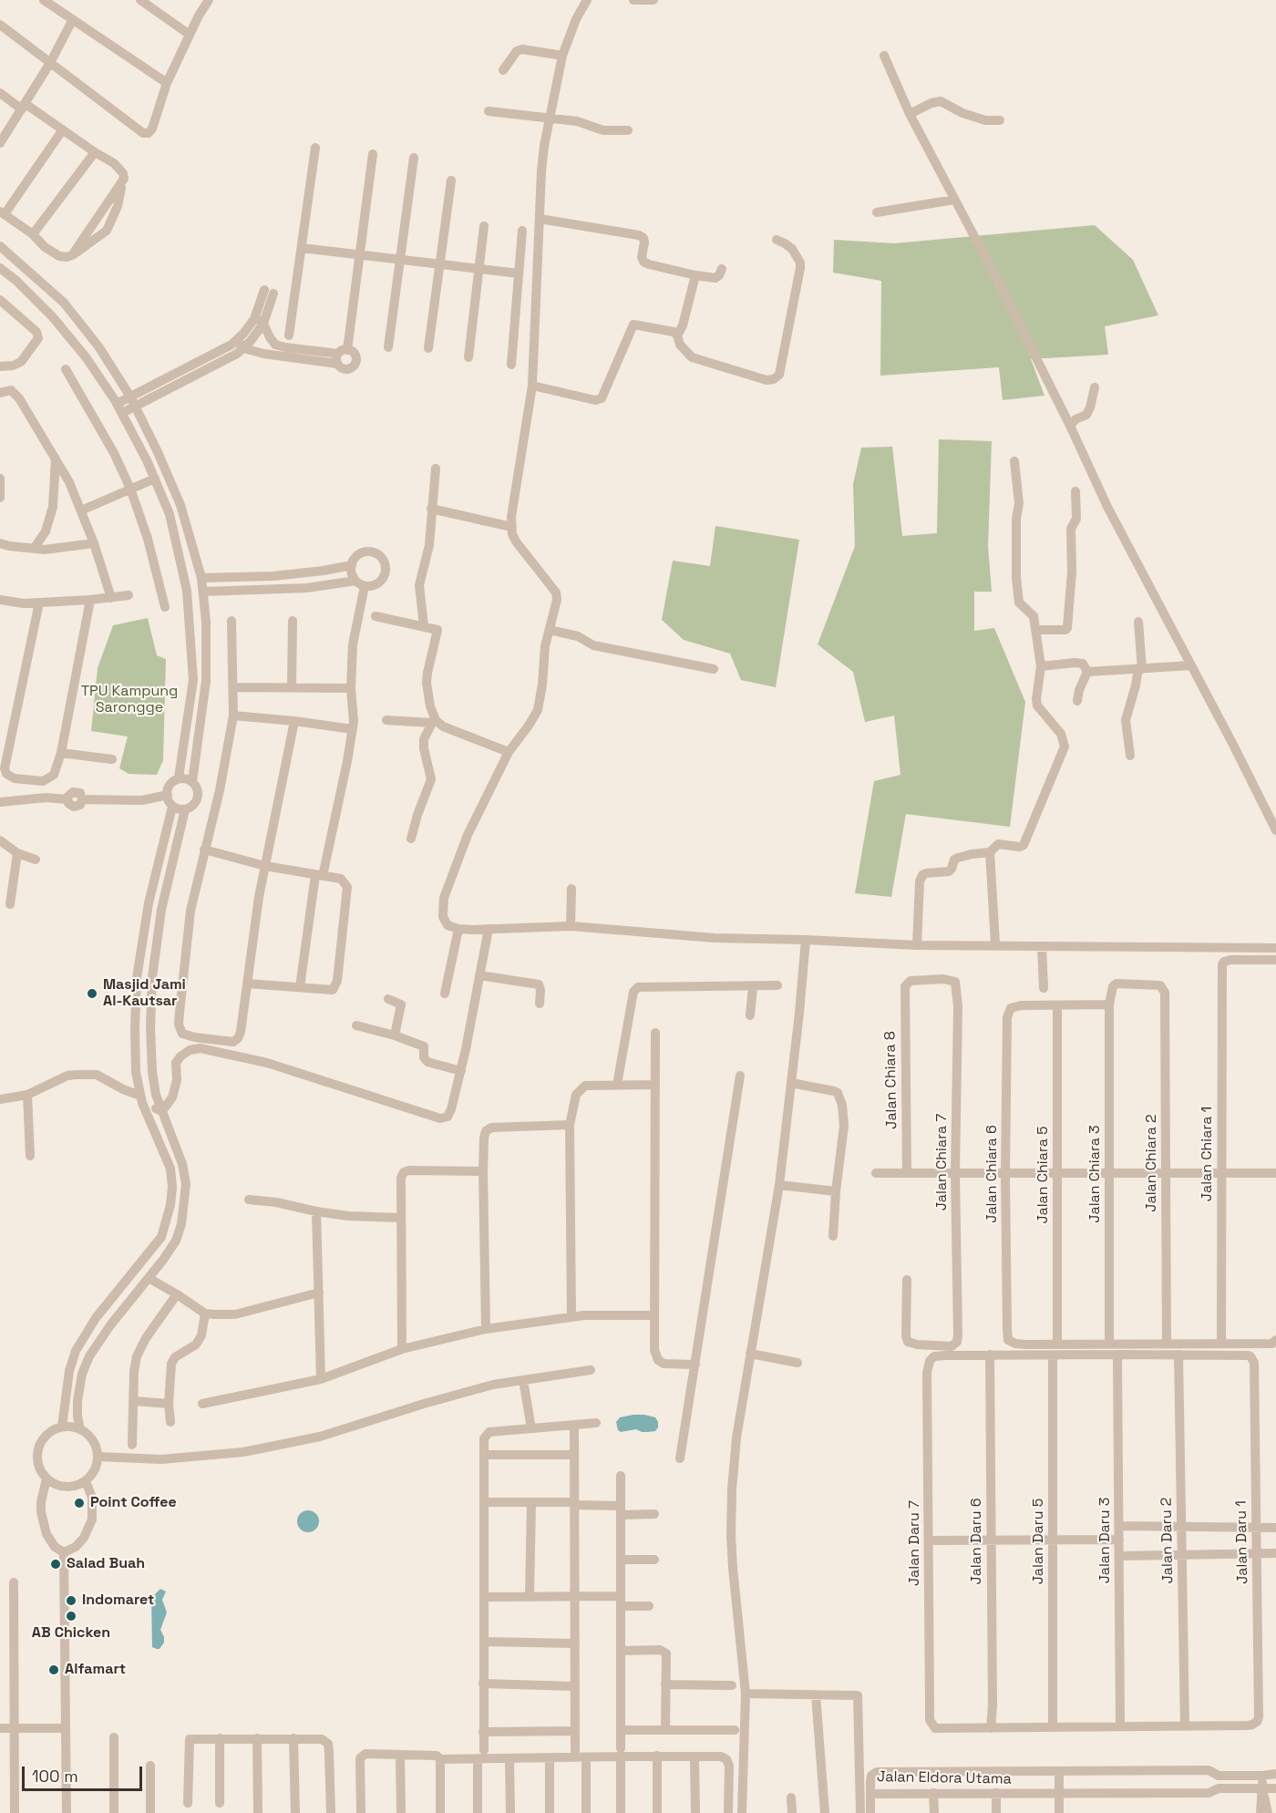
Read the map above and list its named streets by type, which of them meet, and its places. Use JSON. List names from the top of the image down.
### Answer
{
  "streets": {
    "street": [
      "Jalan Chiara 8",
      "Jalan Chiara 1",
      "Jalan Chiara 7",
      "Jalan Chiara 2",
      "Jalan Chiara 6",
      "Jalan Chiara 3",
      "Jalan Chiara 5",
      "Jalan Daru 3",
      "Jalan Daru 2",
      "Jalan Daru 6",
      "Jalan Daru 5",
      "Jalan Daru 1",
      "Jalan Daru 7",
      "Jalan Eldora Utama"
    ]
  },
  "crossings": [
    ["Jalan Chiara 8", "Jalan Chiara 7"],
    ["Jalan Chiara 2", "Jalan Chiara 3"],
    ["Jalan Chiara 6", "Jalan Chiara 5"],
    ["Jalan Daru 2", "Jalan Daru 1"],
    ["Jalan Daru 6", "Jalan Daru 7"]
  ],
  "parks": ["TPU Kampung Sarongge"],
  "places": [
    "Masjid Jami Al-Kautsar",
    "Point Coffee",
    "Salad Buah",
    "Indomaret",
    "AB Chicken",
    "Alfamart"
  ],
  "scale_bar": "100 m"
}
